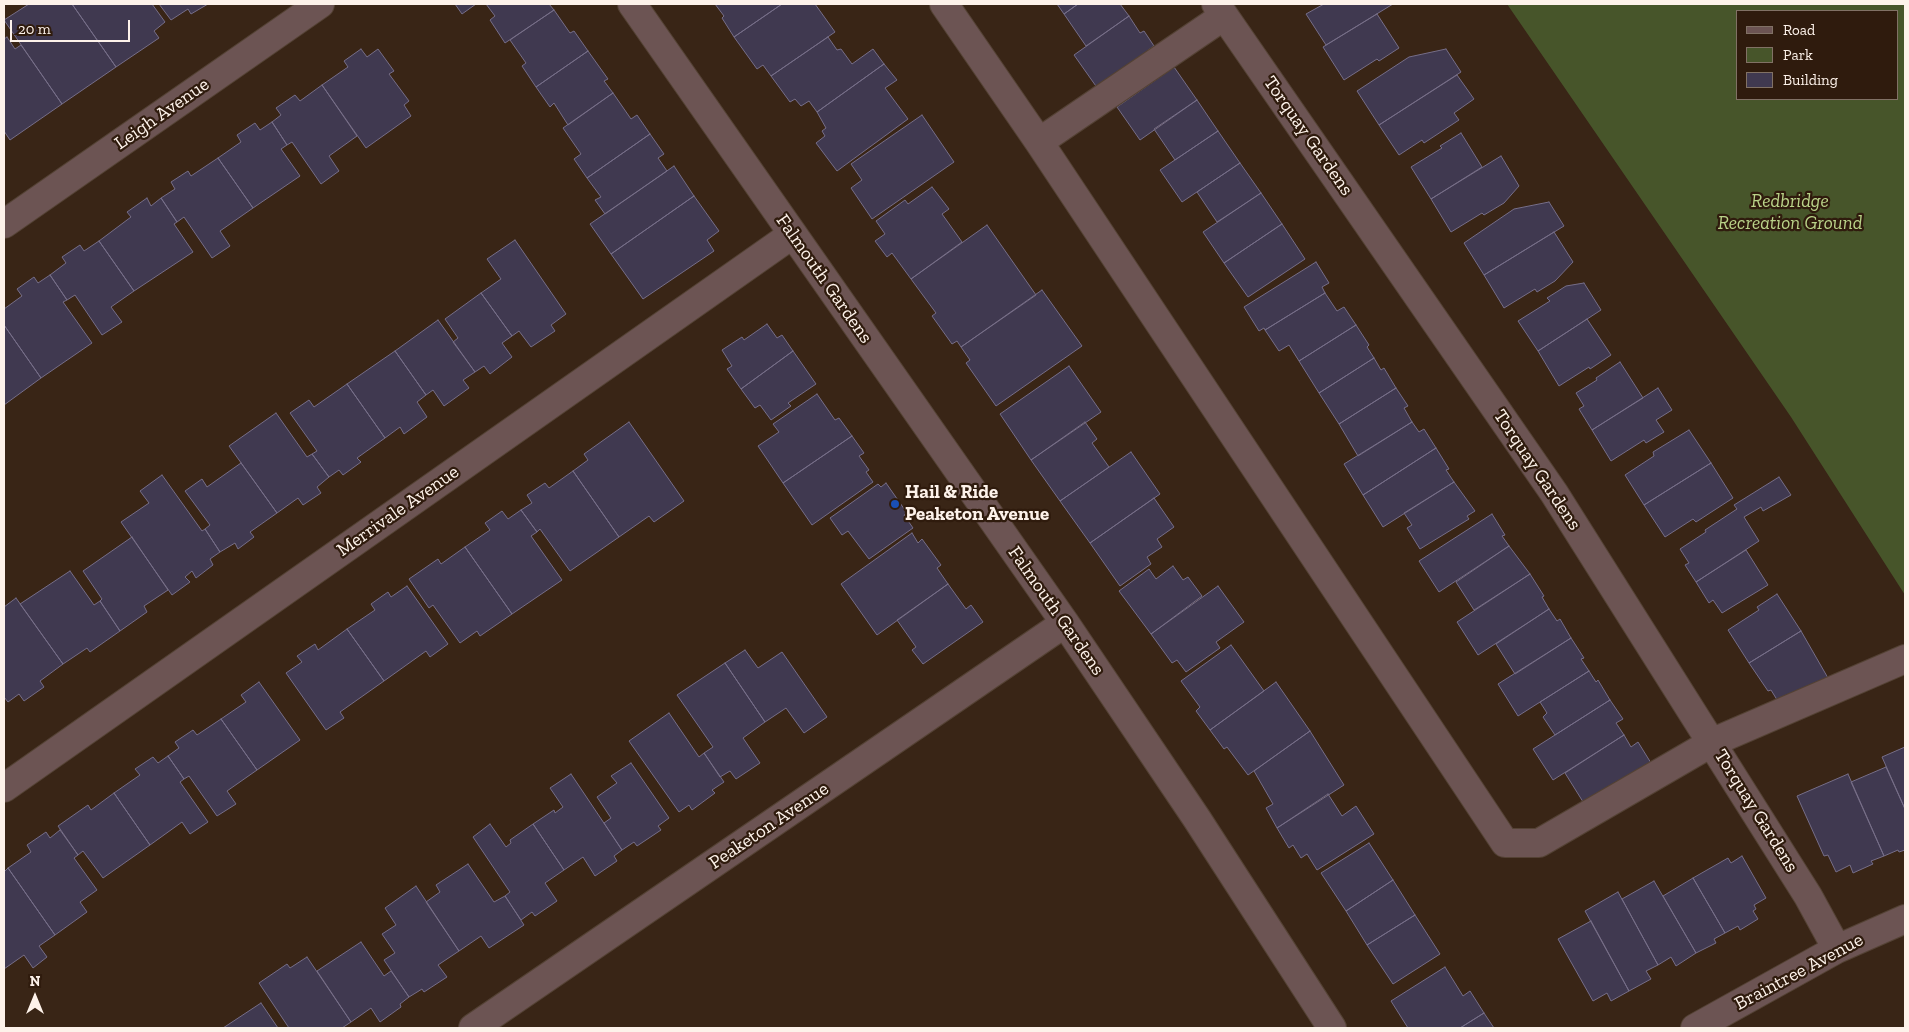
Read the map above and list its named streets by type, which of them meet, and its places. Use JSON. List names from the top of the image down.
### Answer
{
  "streets": {
    "street": [
      "Leigh Avenue",
      "Torquay Gardens",
      "Falmouth Gardens",
      "Merrivale Avenue",
      "Peaketon Avenue",
      "Braintree Avenue"
    ]
  },
  "crossings": [
    ["Torquay Gardens", "Braintree Avenue"],
    ["Falmouth Gardens", "Merrivale Avenue"],
    ["Falmouth Gardens", "Peaketon Avenue"]
  ],
  "parks": ["Redbridge Recreation Ground"],
  "places": ["Hail & Ride Peaketon Avenue"],
  "legend": ["Road", "Park", "Building"],
  "scale_bar": "20 m",
  "north": "top"
}
